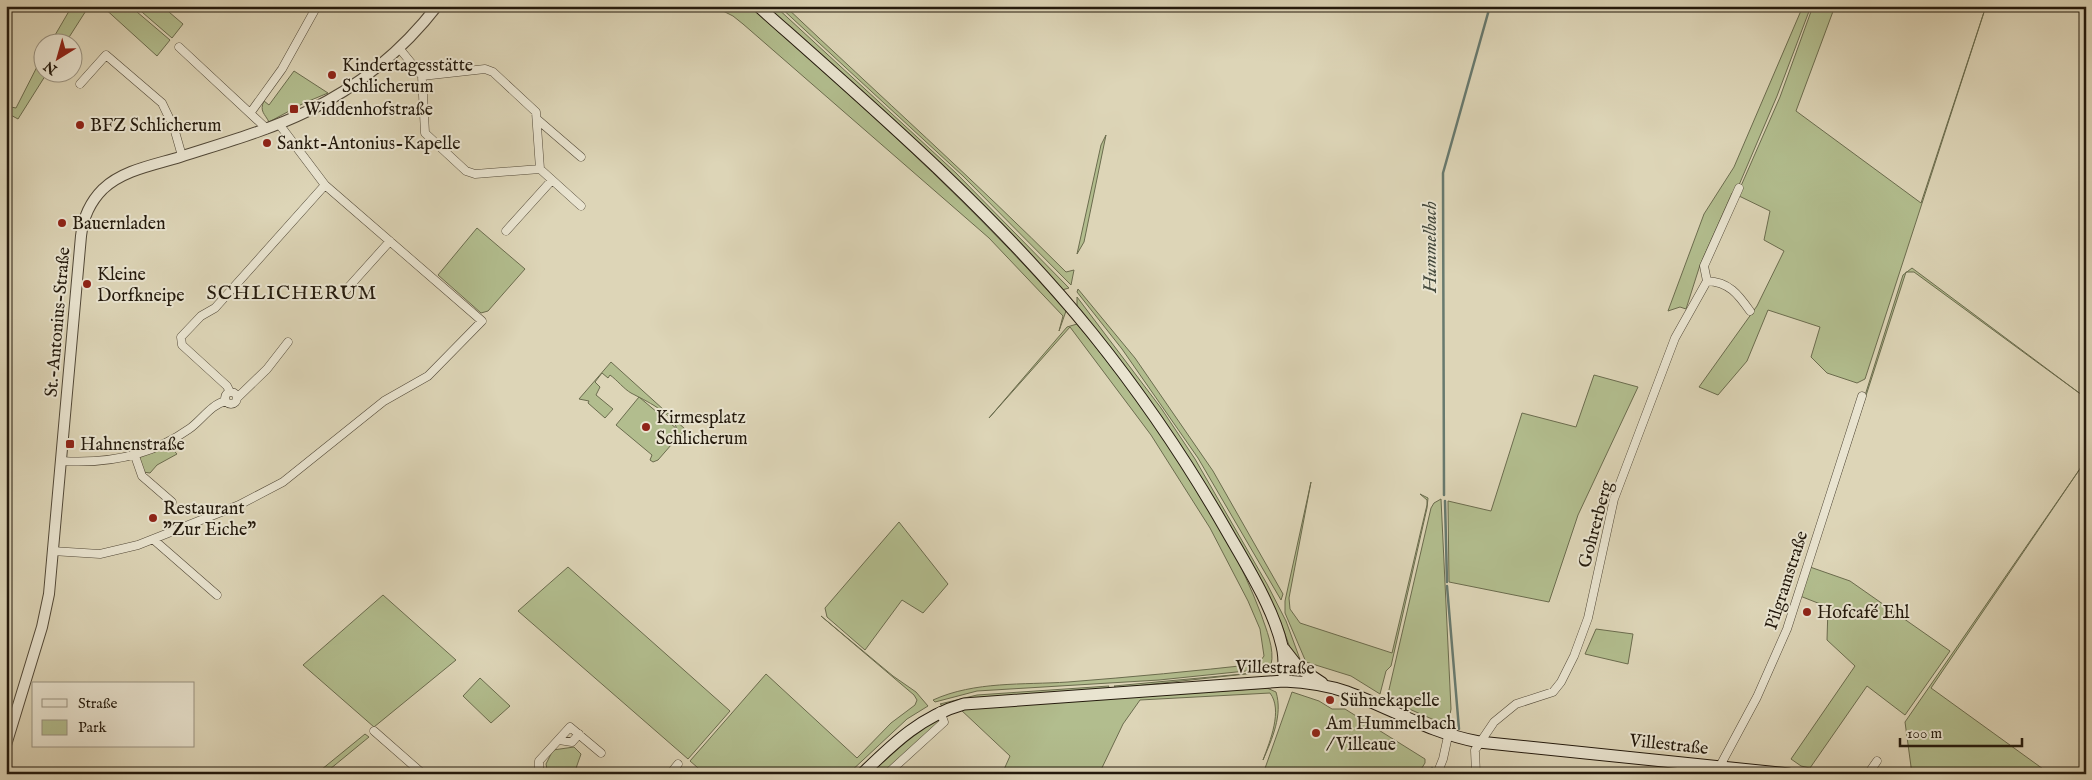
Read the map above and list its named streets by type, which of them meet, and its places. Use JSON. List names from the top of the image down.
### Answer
{
  "streets": {
    "main road": ["Villestraße"],
    "street": ["St.-Antonius-Straße", "Gohrerberg", "Pilgramstraße"]
  },
  "crossings": [
    ["Gohrerberg", "Villestraße"],
    ["Pilgramstraße", "Villestraße"]
  ],
  "districts": ["SCHLICHERUM"],
  "water": ["Hummelbach"],
  "places": {
    "other": [
      "Kindertagesstätte Schlicherum",
      "BFZ Schlicherum",
      "Sankt-Antonius-Kapelle",
      "Bauernladen",
      "Kleine Dorfkneipe",
      "Kirmesplatz Schlicherum",
      "Restaurant \"Zur Eiche\"",
      "Hofcafé Ehl",
      "Sühnekapelle",
      "Am Hummelbach / Villeaue"
    ],
    "transit": ["Widdenhofstraße", "Hahnenstraße"]
  },
  "legend": ["Straße", "Park"],
  "scale_bar": "100 m",
  "north": "bottom left"
}
